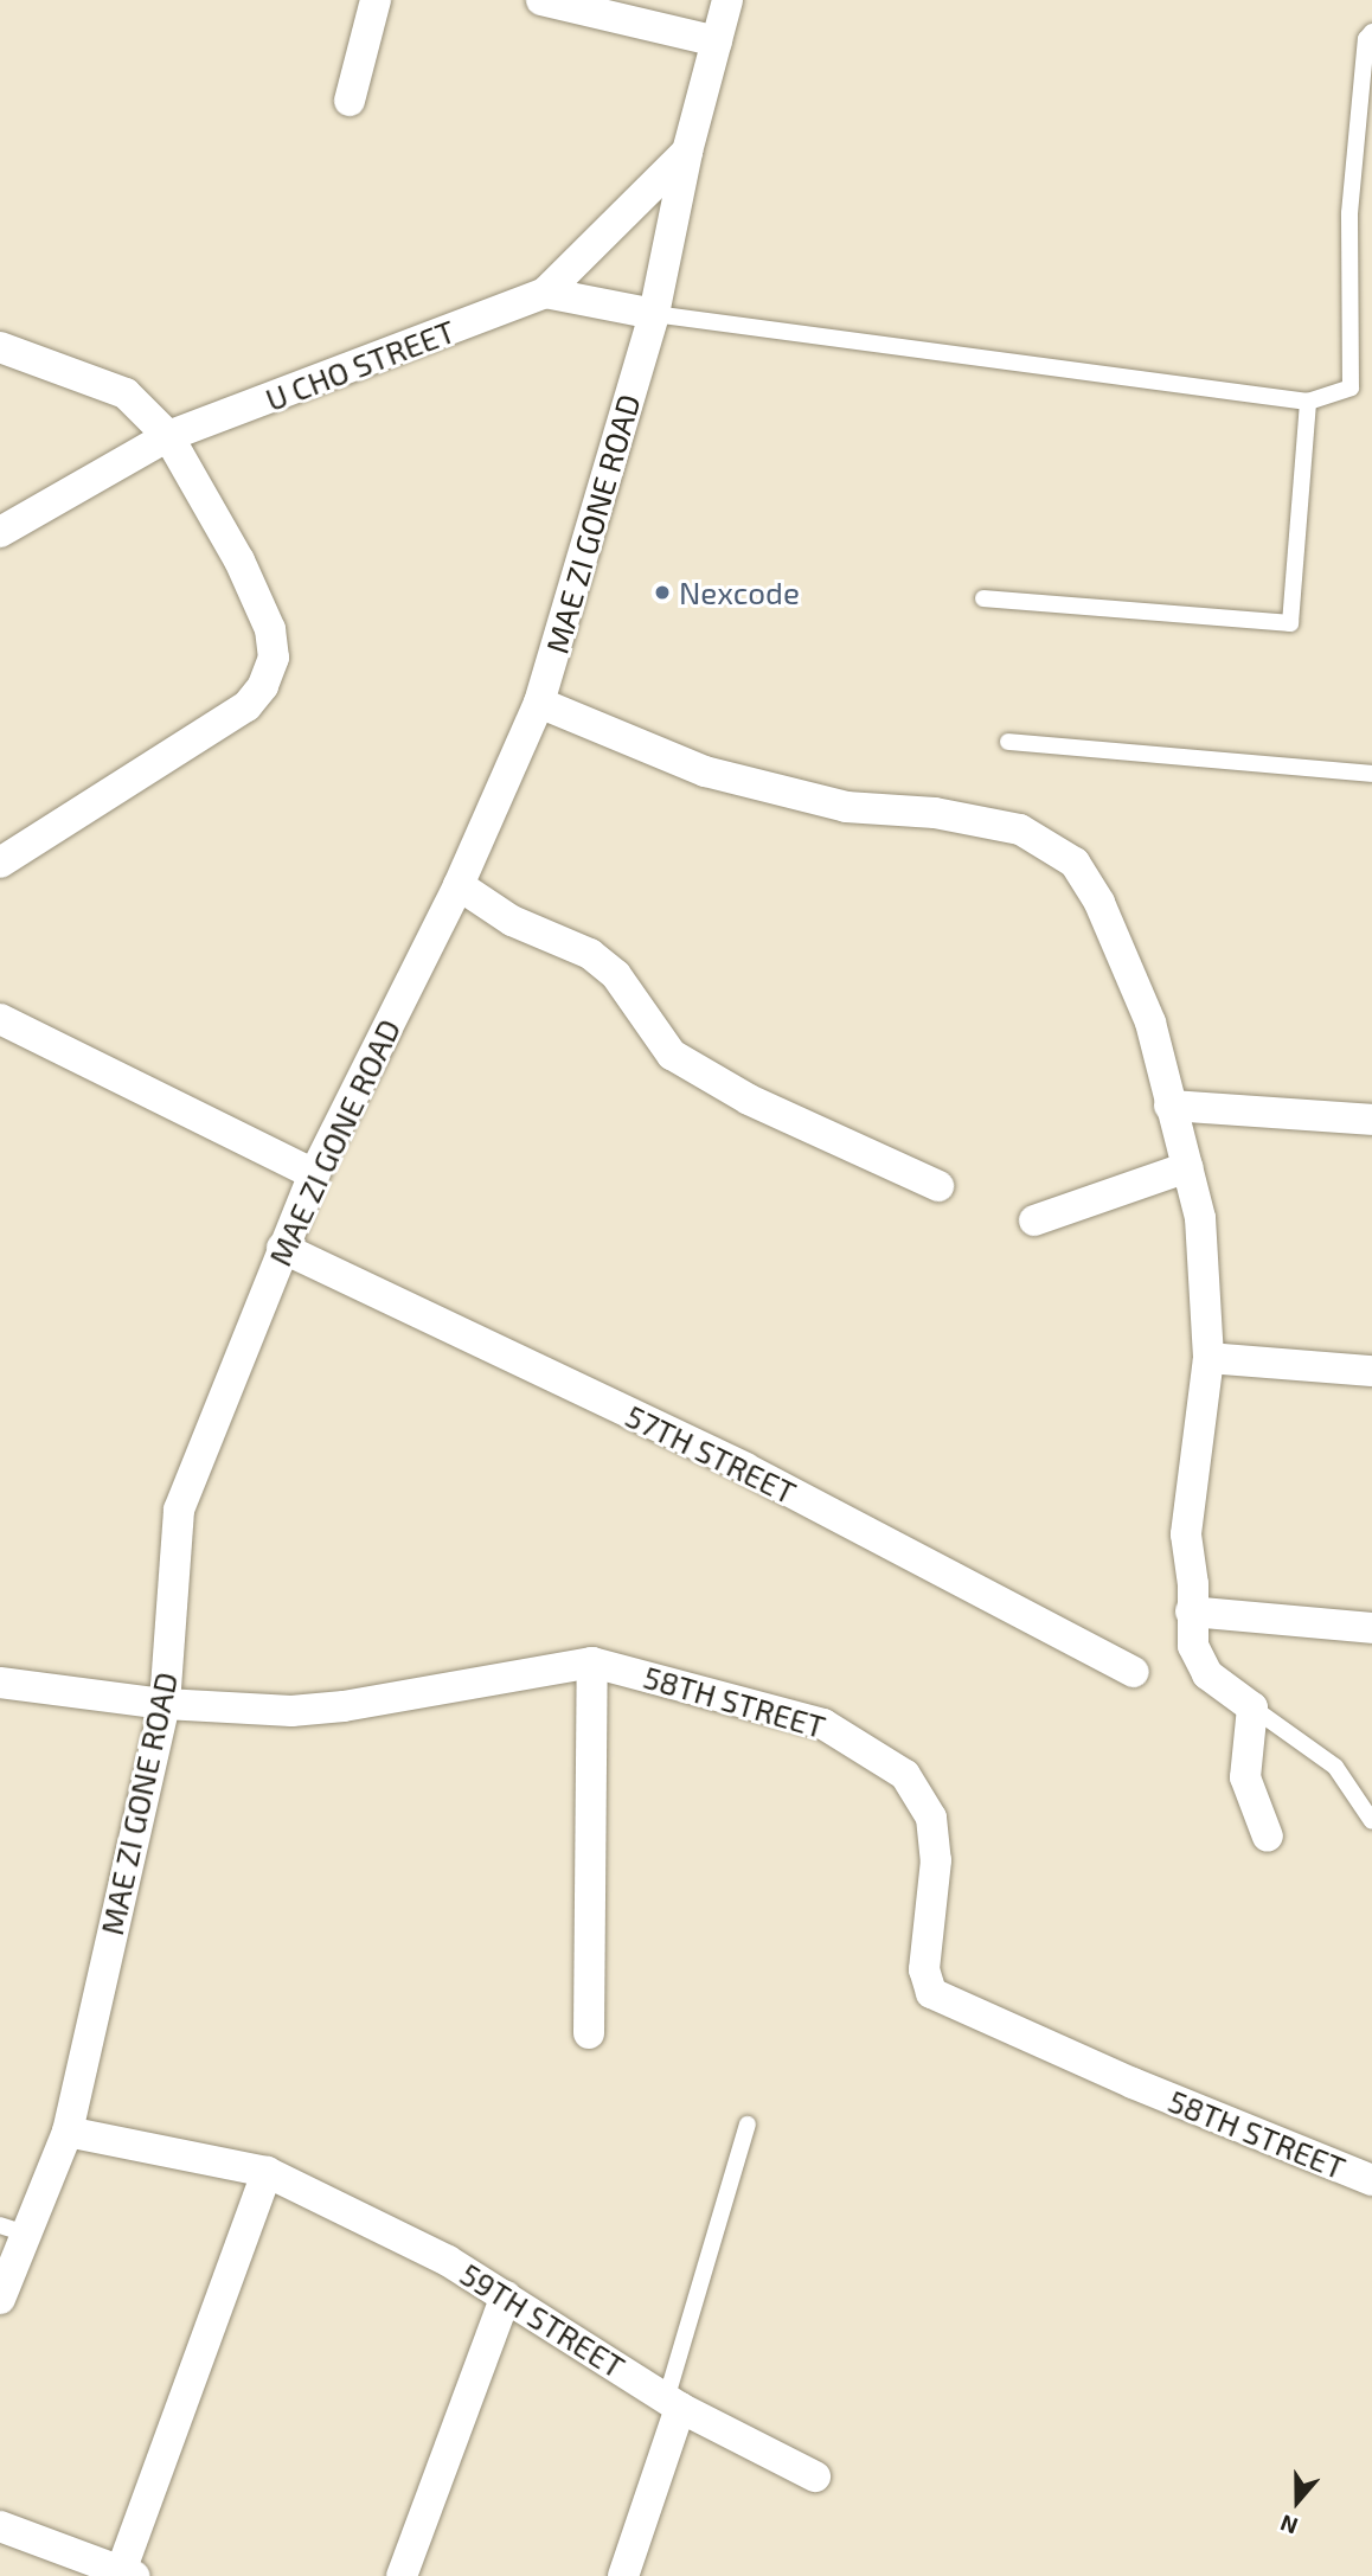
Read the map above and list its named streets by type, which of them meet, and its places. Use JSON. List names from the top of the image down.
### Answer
{
  "streets": {
    "street": [
      "U CHO STREET",
      "MAE ZI GONE ROAD",
      "57TH STREET",
      "58TH STREET",
      "59TH STREET"
    ]
  },
  "crossings": [
    ["U CHO STREET", "MAE ZI GONE ROAD"],
    ["MAE ZI GONE ROAD", "57TH STREET"],
    ["MAE ZI GONE ROAD", "58TH STREET"],
    ["MAE ZI GONE ROAD", "59TH STREET"]
  ],
  "places": ["Nexcode"],
  "north": "bottom"
}
